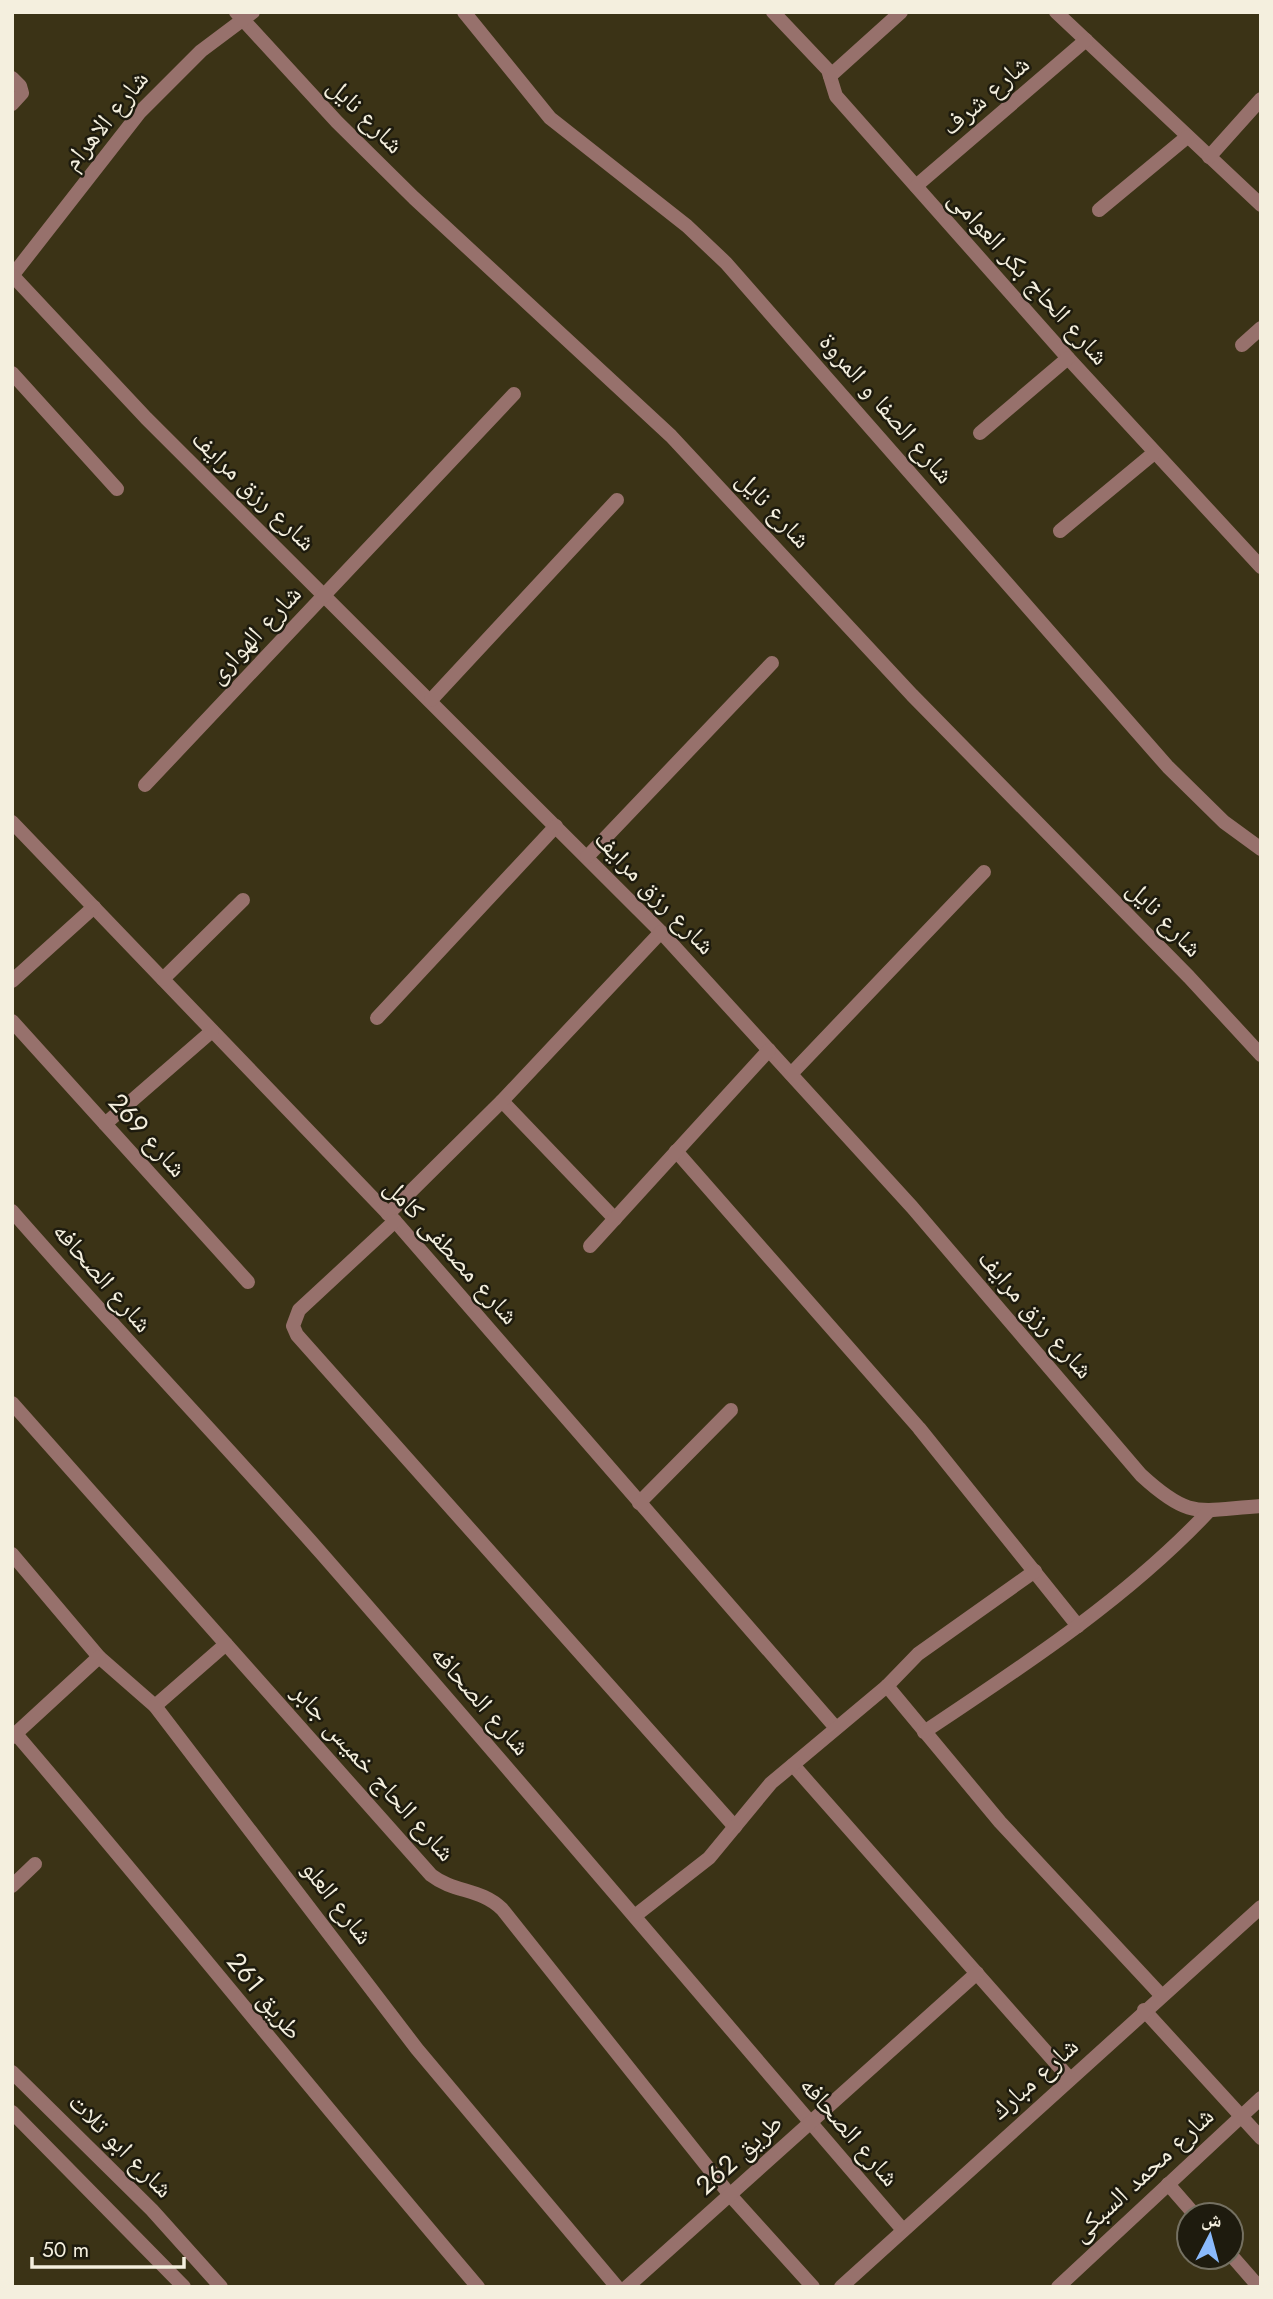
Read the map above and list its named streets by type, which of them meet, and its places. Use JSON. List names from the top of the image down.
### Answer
{
  "streets": {
    "street": [
      "شارع شرف",
      "شارع نايل",
      "شارع الاهرام",
      "شارع الحاج بكر العوامى",
      "شارع الصفا و المروة",
      "شارع رزق مرايف",
      "شارع الهوارى",
      "شارع 269",
      "شارع مصطفى كامل",
      "شارع الصحافه",
      "شارع الحاج خميس جابر",
      "شارع العلو",
      "طريق 261",
      "شارع مبارك",
      "شارع ابو تلات",
      "طريق 262",
      "شارع محمد السبكى"
    ]
  },
  "crossings": [
    ["شارع شرف", "شارع الحاج بكر العوامى"],
    ["شارع نايل", "شارع الاهرام"],
    ["شارع الاهرام", "شارع رزق مرايف"],
    ["شارع رزق مرايف", "شارع الهوارى"],
    ["شارع الصحافه", "شارع مبارك"],
    ["شارع الصحافه", "طريق 262"],
    ["شارع الحاج خميس جابر", "طريق 262"]
  ],
  "scale_bar": "50 m",
  "north": "top"
}
